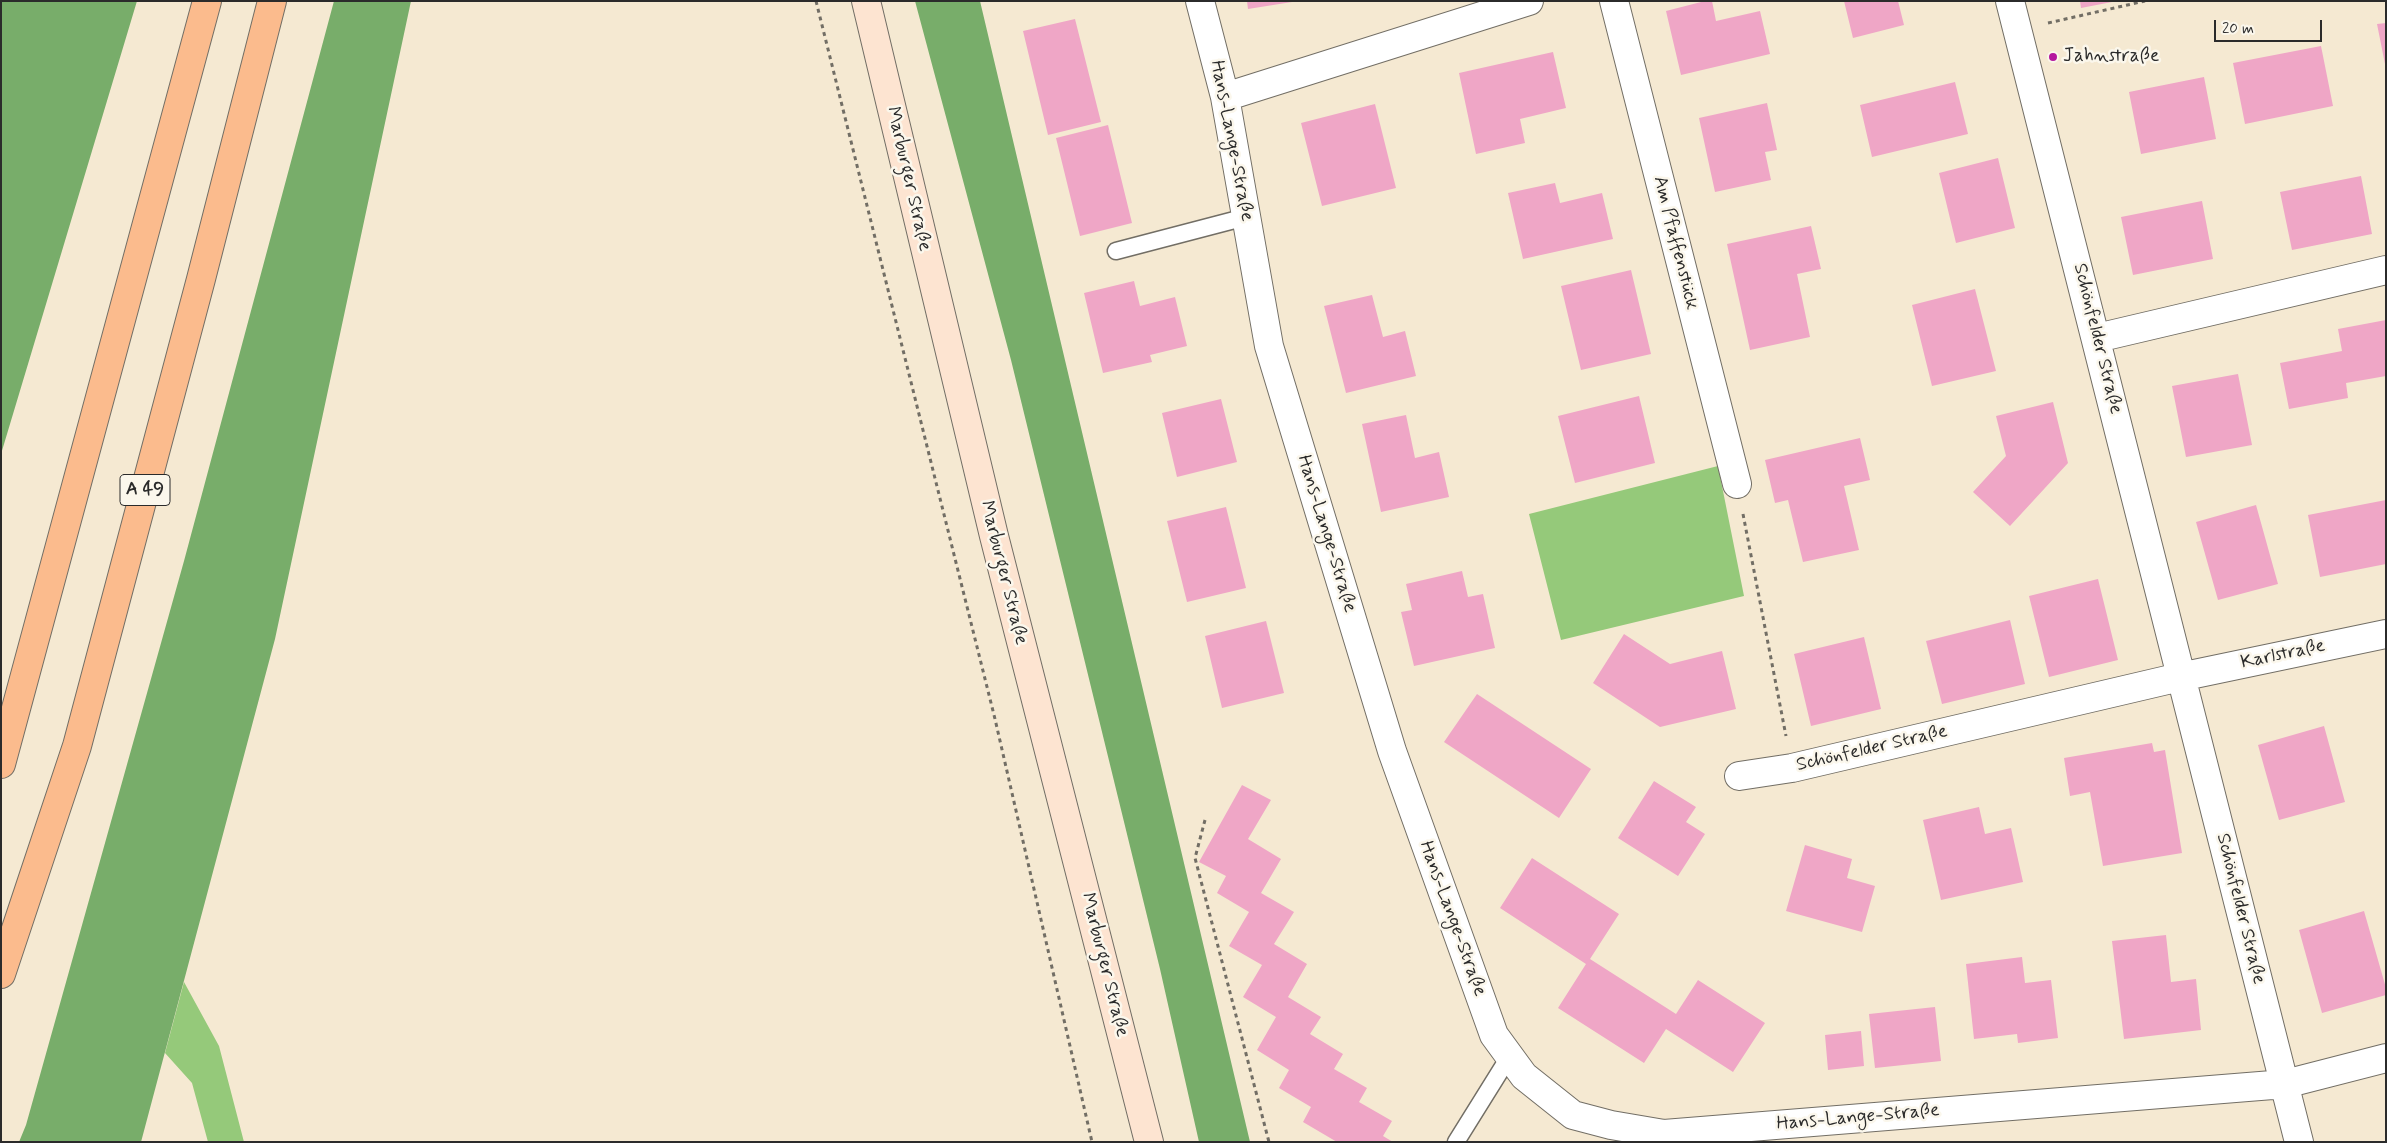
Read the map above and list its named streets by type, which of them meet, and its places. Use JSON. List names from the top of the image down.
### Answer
{
  "streets": {
    "highway": ["A 49"],
    "street": [
      "Hans-Lange-Straße",
      "Marburger Straße",
      "Am Pfaffenstück",
      "Schönfelder Straße",
      "Karlstraße"
    ]
  },
  "crossings": [
    ["Hans-Lange-Straße", "Schönfelder Straße"],
    ["Schönfelder Straße", "Karlstraße"]
  ],
  "places": ["Jahnstraße"],
  "scale_bar": "20 m"
}
